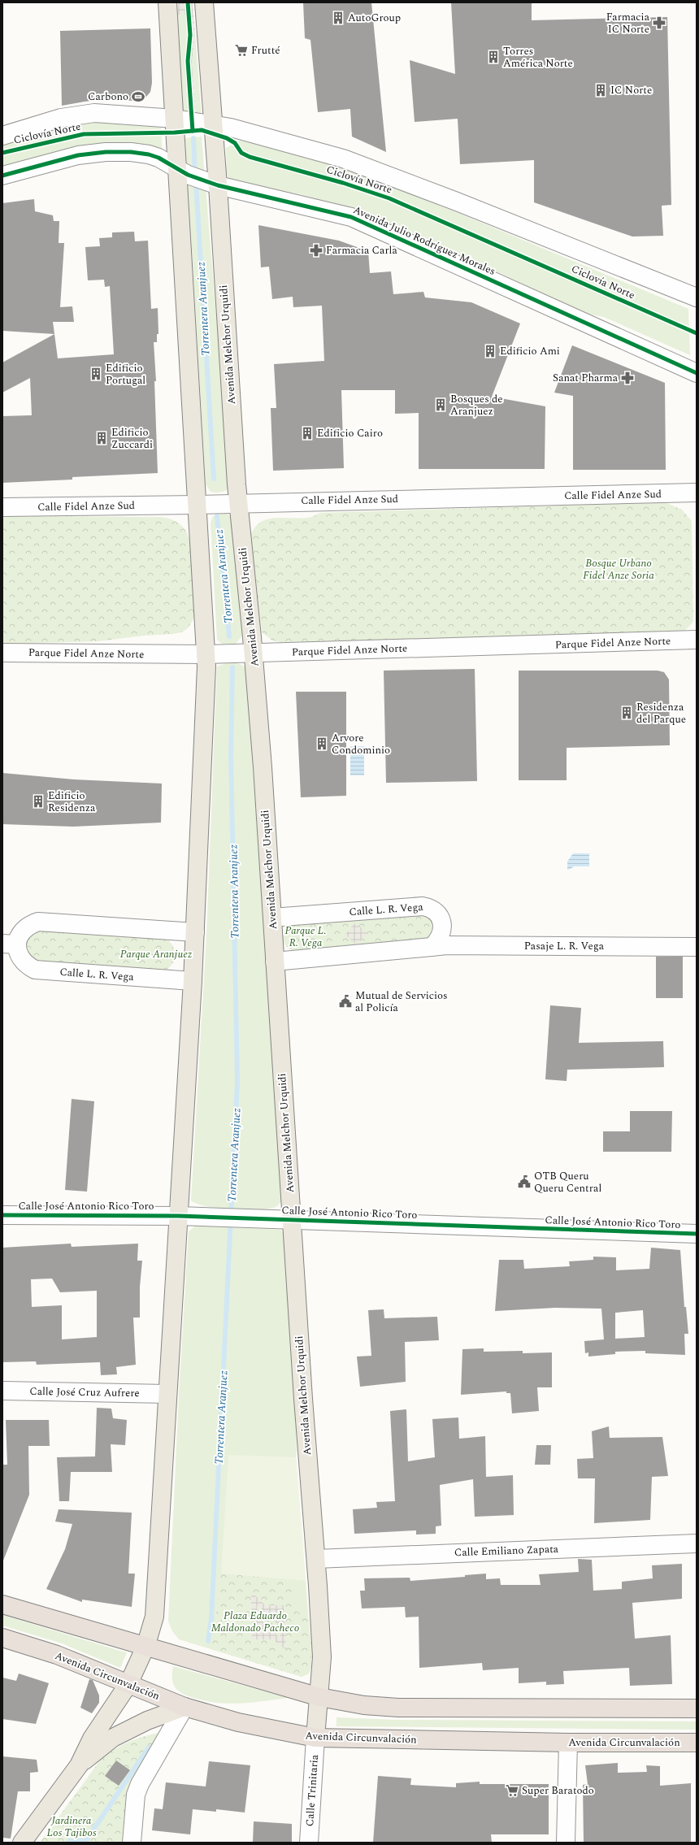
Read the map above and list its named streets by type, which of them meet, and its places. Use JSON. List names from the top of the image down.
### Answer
{
  "streets": {
    "highway": ["Avenida Circunvalación"],
    "main road": ["Avenida Melchor Urquidi"],
    "street": [
      "Avenida Julio Rodríguez Morales",
      "Calle Fidel Anze Sud",
      "Parque Fidel Anze Norte",
      "Calle L. R. Vega",
      "Pasaje L. R. Vega",
      "Calle José Antonio Rico Toro",
      "Calle José Cruz Aufrere",
      "Calle Emiliano Zapata",
      "Calle Trinitaria"
    ],
    "cycle path": ["Ciclovía Norte"]
  },
  "crossings": [
    ["Avenida Julio Rodríguez Morales", "Avenida Melchor Urquidi"],
    ["Avenida Melchor Urquidi", "Calle Fidel Anze Sud"],
    ["Avenida Melchor Urquidi", "Parque Fidel Anze Norte"],
    ["Avenida Melchor Urquidi", "Calle L. R. Vega"],
    ["Avenida Melchor Urquidi", "Calle José Antonio Rico Toro"],
    ["Avenida Melchor Urquidi", "Calle Emiliano Zapata"],
    ["Avenida Melchor Urquidi", "Avenida Circunvalación"],
    ["Avenida Melchor Urquidi", "Calle Trinitaria"],
    ["Calle L. R. Vega", "Pasaje L. R. Vega"],
    ["Avenida Circunvalación", "Calle Trinitaria"]
  ],
  "water": ["Torrentera Aranjuez"],
  "parks": [
    "Bosque Urbano Fidel Anze Soria",
    "Parque L. R. Vega",
    "Parque Aranjuez",
    "Plaza Eduardo Maldonado Pacheco",
    "Jardinera Los Tajibos"
  ],
  "places": {
    "building": [
      "AutoGroup",
      "Torres América Norte",
      "IC Norte",
      "Edificio Ami",
      "Edificio Portugal",
      "Bosques de Aranjuez",
      "Edificio Cairo",
      "Edificio Zuccardi",
      "Residenza del Parque",
      "Arvore Condominio",
      "Edificio Residenza"
    ],
    "pharmacy": ["Farmacia IC Norte", "Farmacia Carla", "Sanat Pharma"],
    "supermarket": ["Frutté", "Super Baratodo"],
    "sports": ["Carbono"],
    "public building": ["Mutual de Servicios al Policía", "OTB Queru Queru Central"]
  }
}
